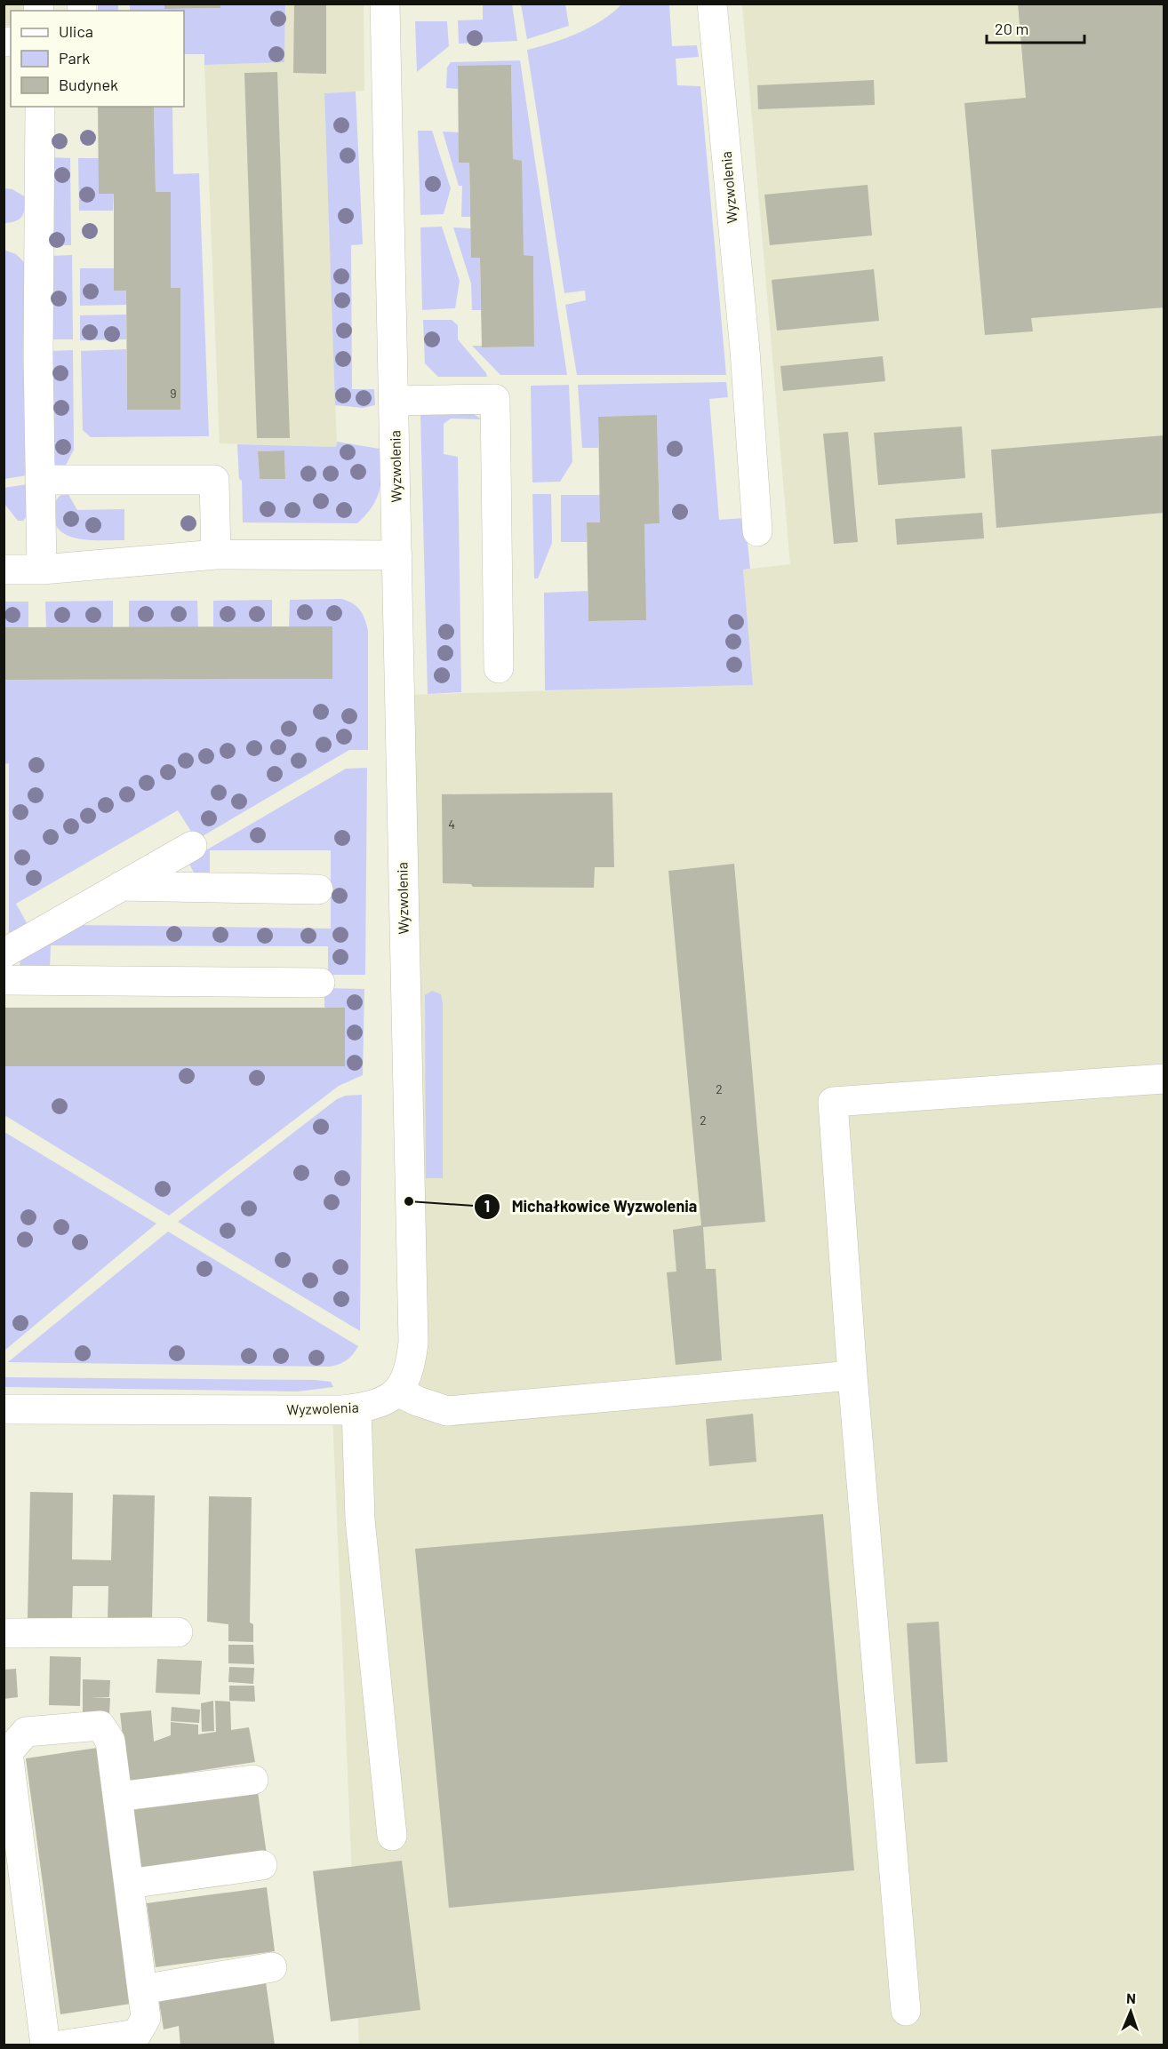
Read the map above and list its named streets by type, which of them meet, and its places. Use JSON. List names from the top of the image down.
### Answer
{
  "streets": {
    "street": ["Wyzwolenia"]
  },
  "places": ["Michałkowice Wyzwolenia"],
  "house_numbers": [
    "9",
    "4",
    "2",
    "2"
  ],
  "legend": ["Ulica", "Park", "Budynek"],
  "scale_bar": "20 m",
  "north": "top"
}
